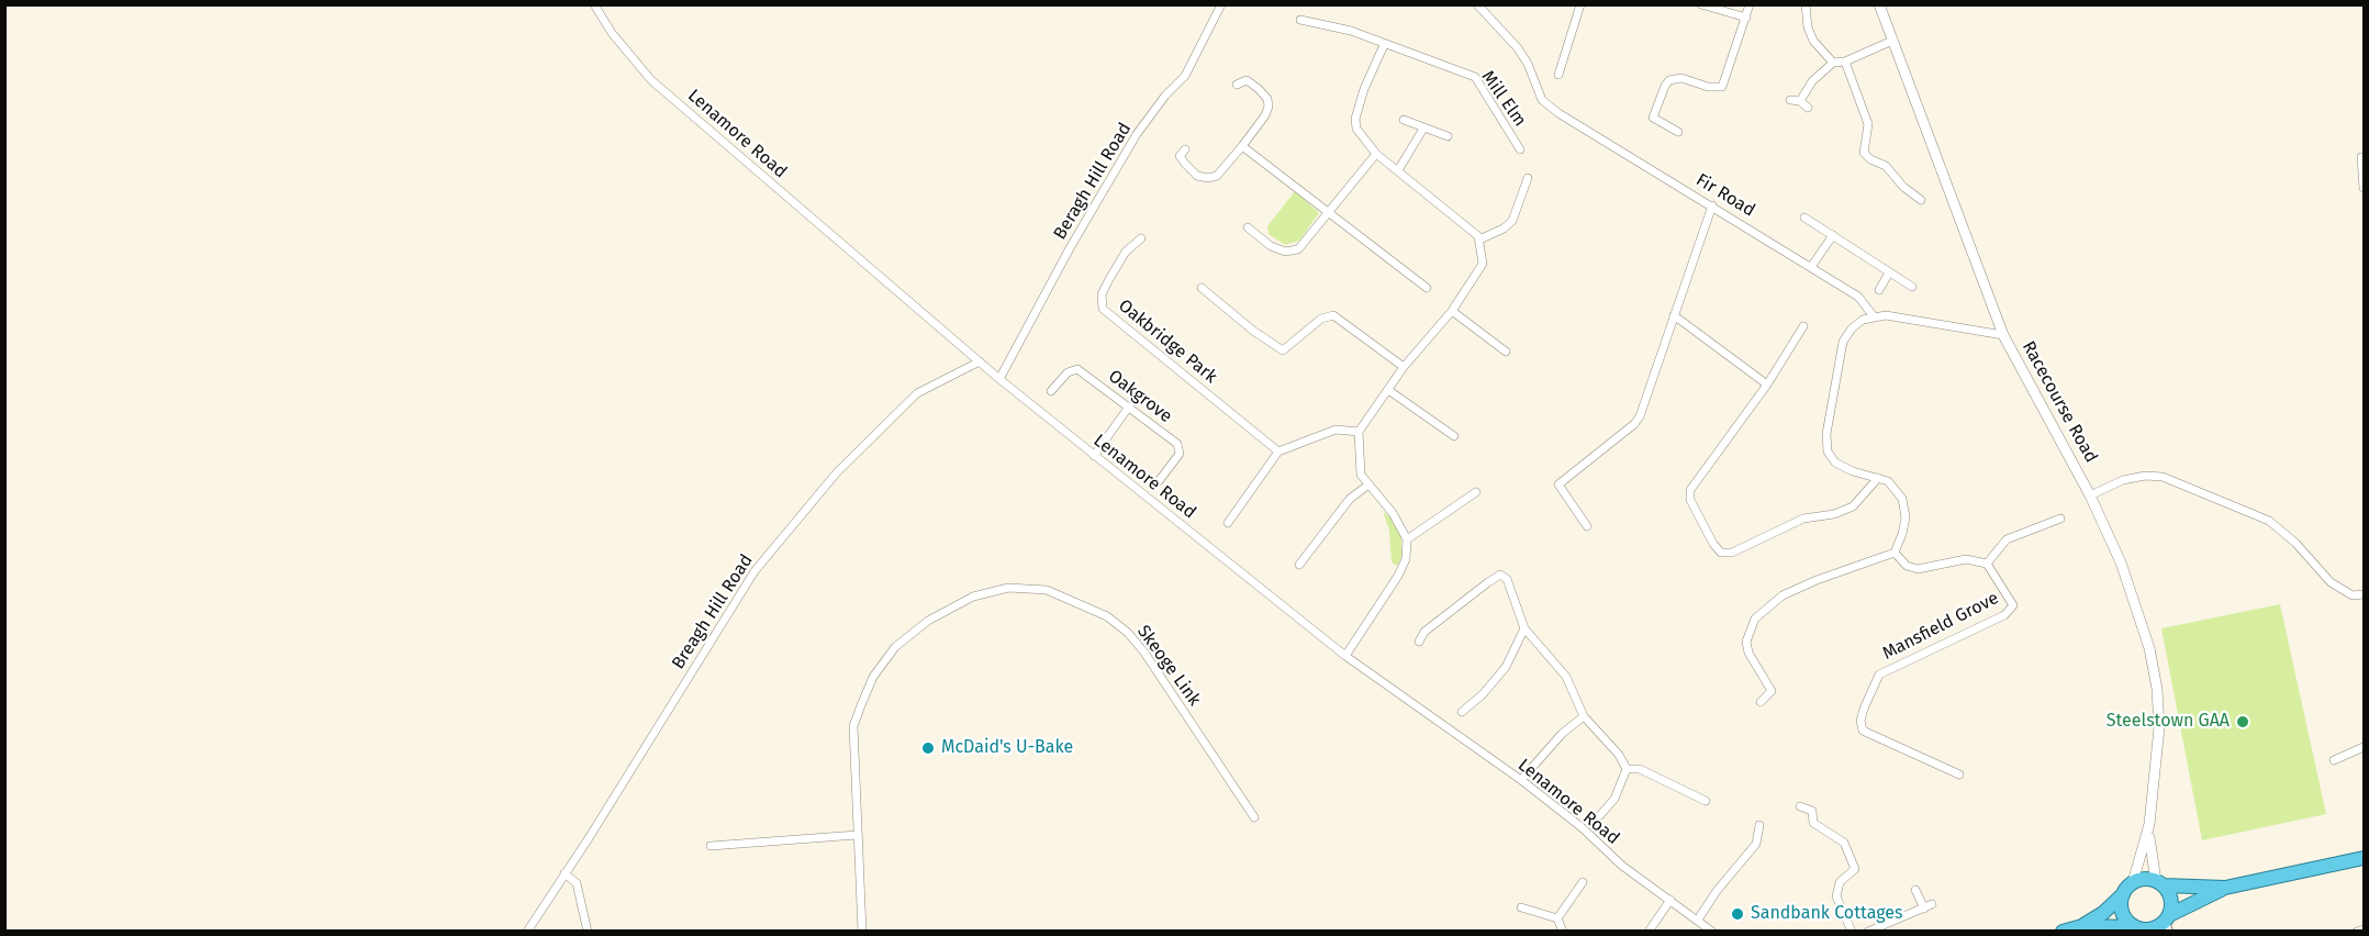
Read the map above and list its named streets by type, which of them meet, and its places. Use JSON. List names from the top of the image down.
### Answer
{
  "streets": {
    "street": [
      "Mill Elm",
      "Lenamore Road",
      "Beragh Hill Road",
      "Fir Road",
      "Oakbridge Park",
      "Oakgrove",
      "Racecourse Road",
      "Breagh Hill Road",
      "Mansfield Grove",
      "Skeoge Link"
    ]
  },
  "crossings": [
    ["Lenamore Road", "Beragh Hill Road"],
    ["Lenamore Road", "Breagh Hill Road"]
  ],
  "places": ["Steelstown GAA", "McDaid's U-Bake", "Sandbank Cottages"]
}
